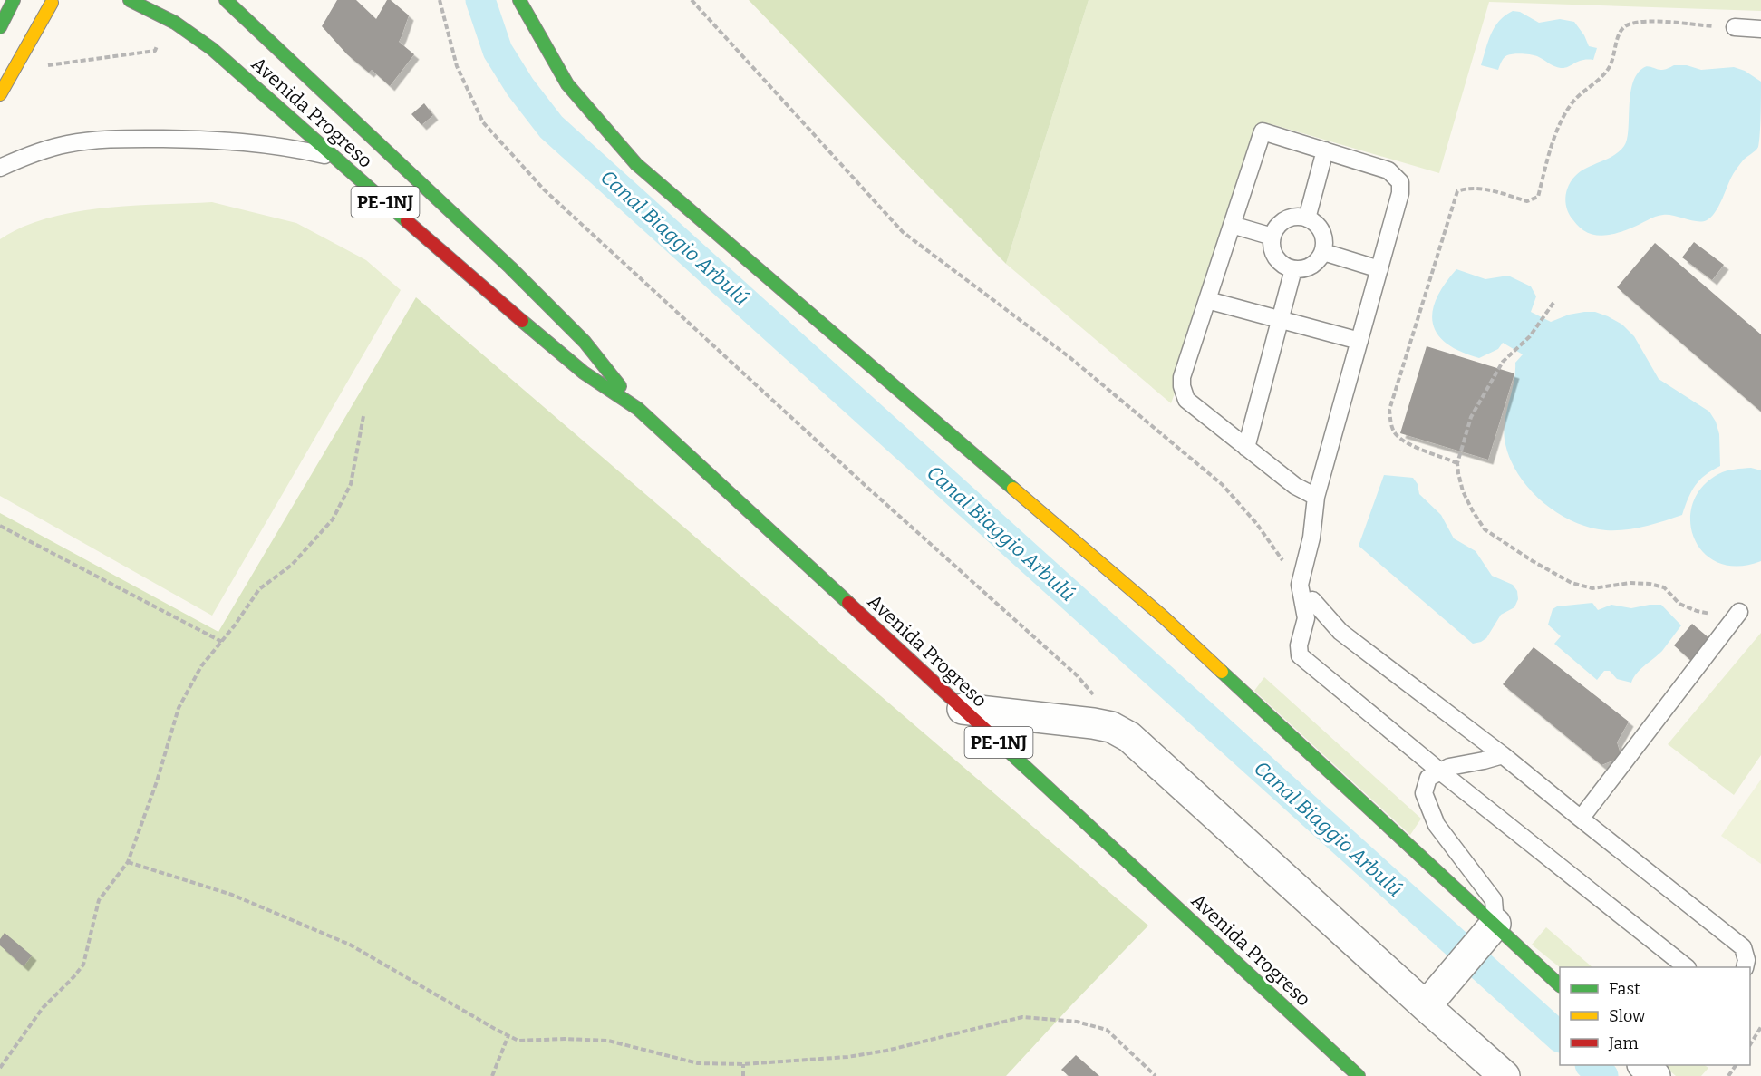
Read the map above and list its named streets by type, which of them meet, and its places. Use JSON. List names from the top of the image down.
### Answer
{
  "streets": {
    "main road": ["Avenida Progreso", "PE-1NJ"]
  },
  "water": ["Canal Biaggio Arbulú"],
  "legend": ["Fast", "Slow", "Jam"]
}
